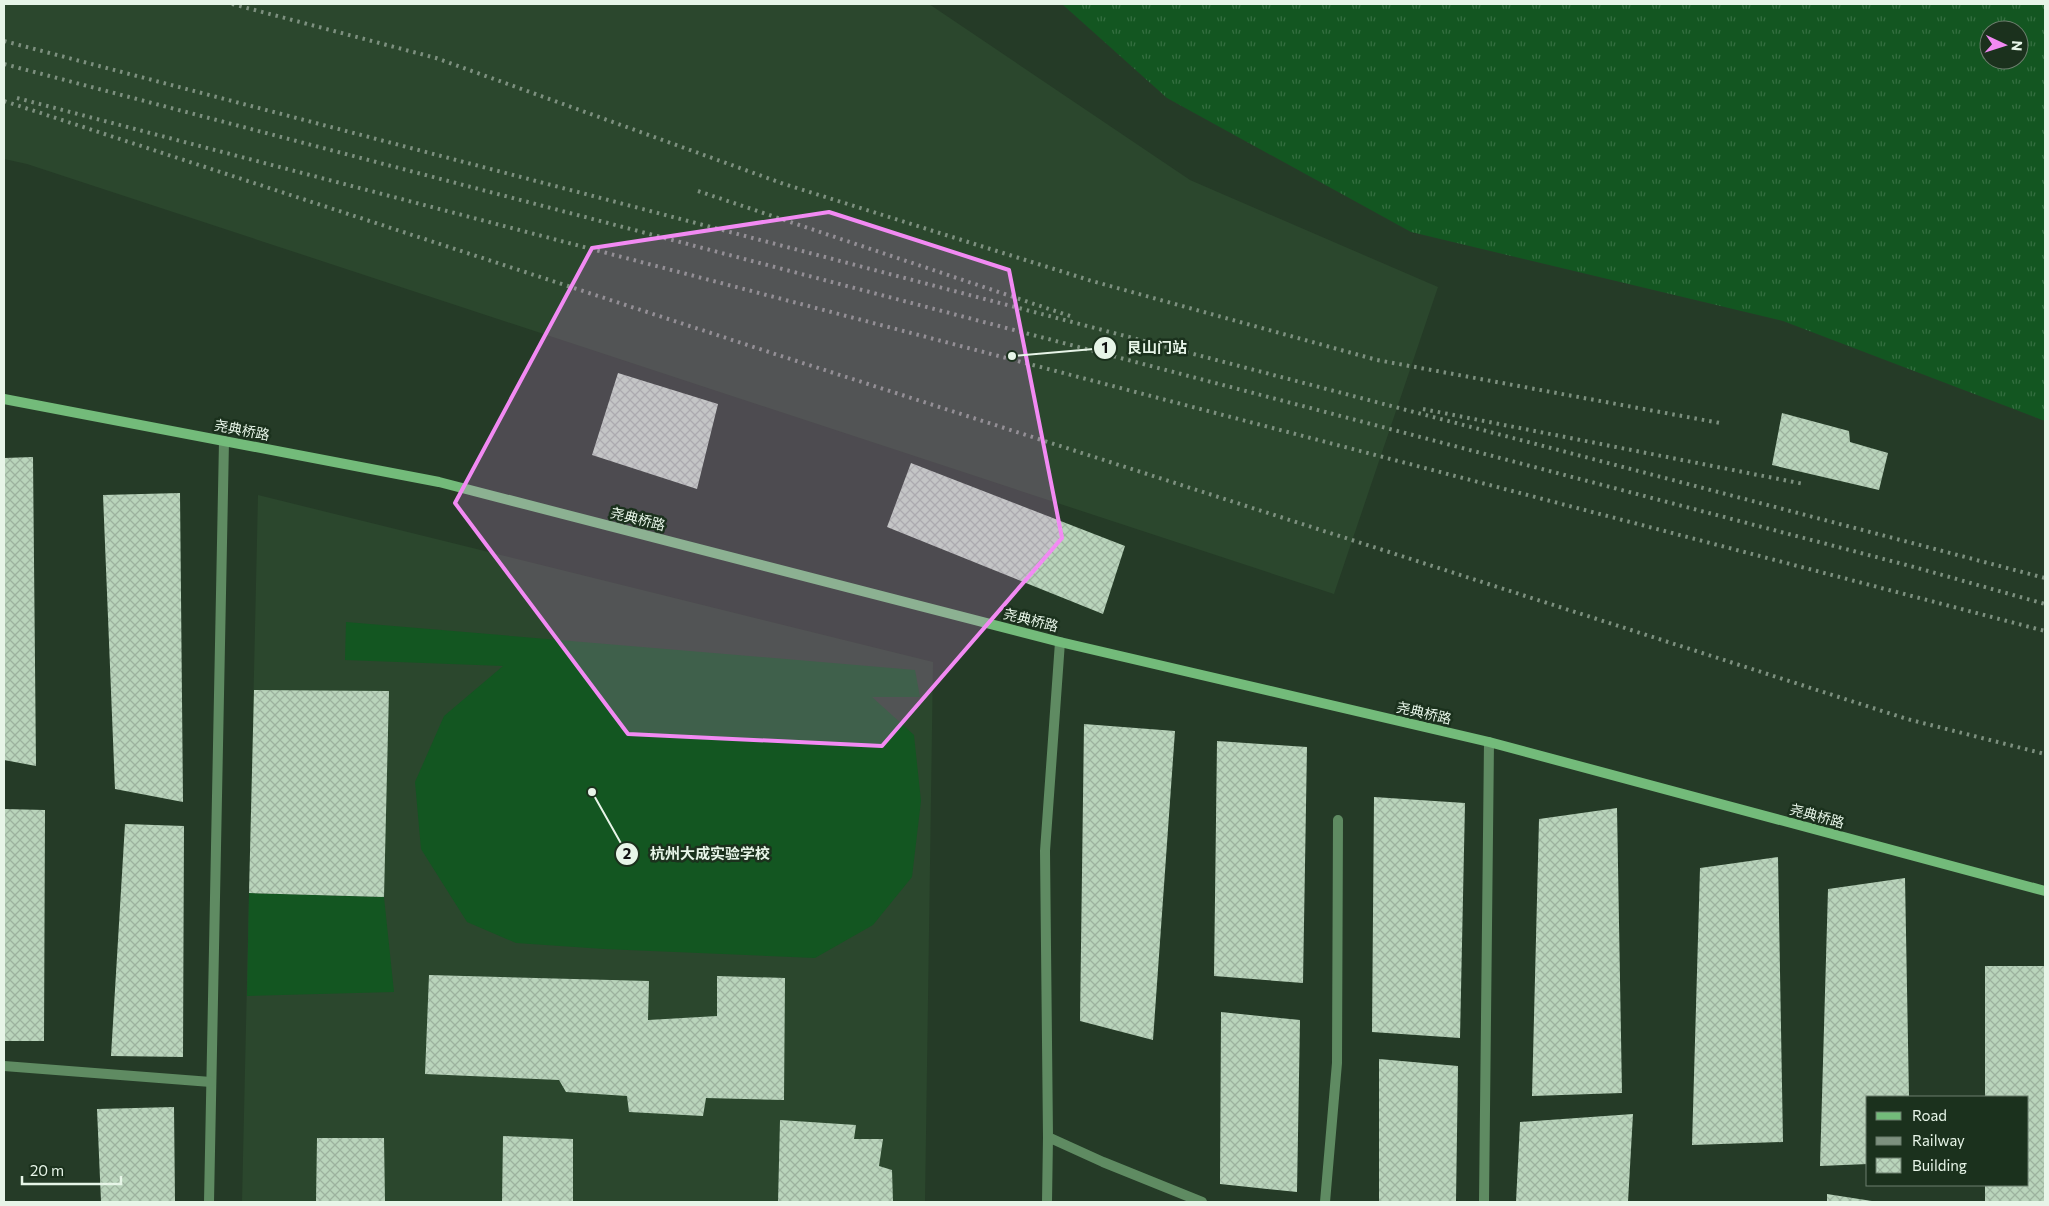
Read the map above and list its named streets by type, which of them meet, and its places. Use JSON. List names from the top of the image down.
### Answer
{
  "streets": {
    "street": ["尧典桥路"]
  },
  "places": ["艮山门站", "杭州大成实验学校"],
  "legend": ["Road", "Railway", "Building"],
  "scale_bar": "20 m",
  "north": "right"
}
